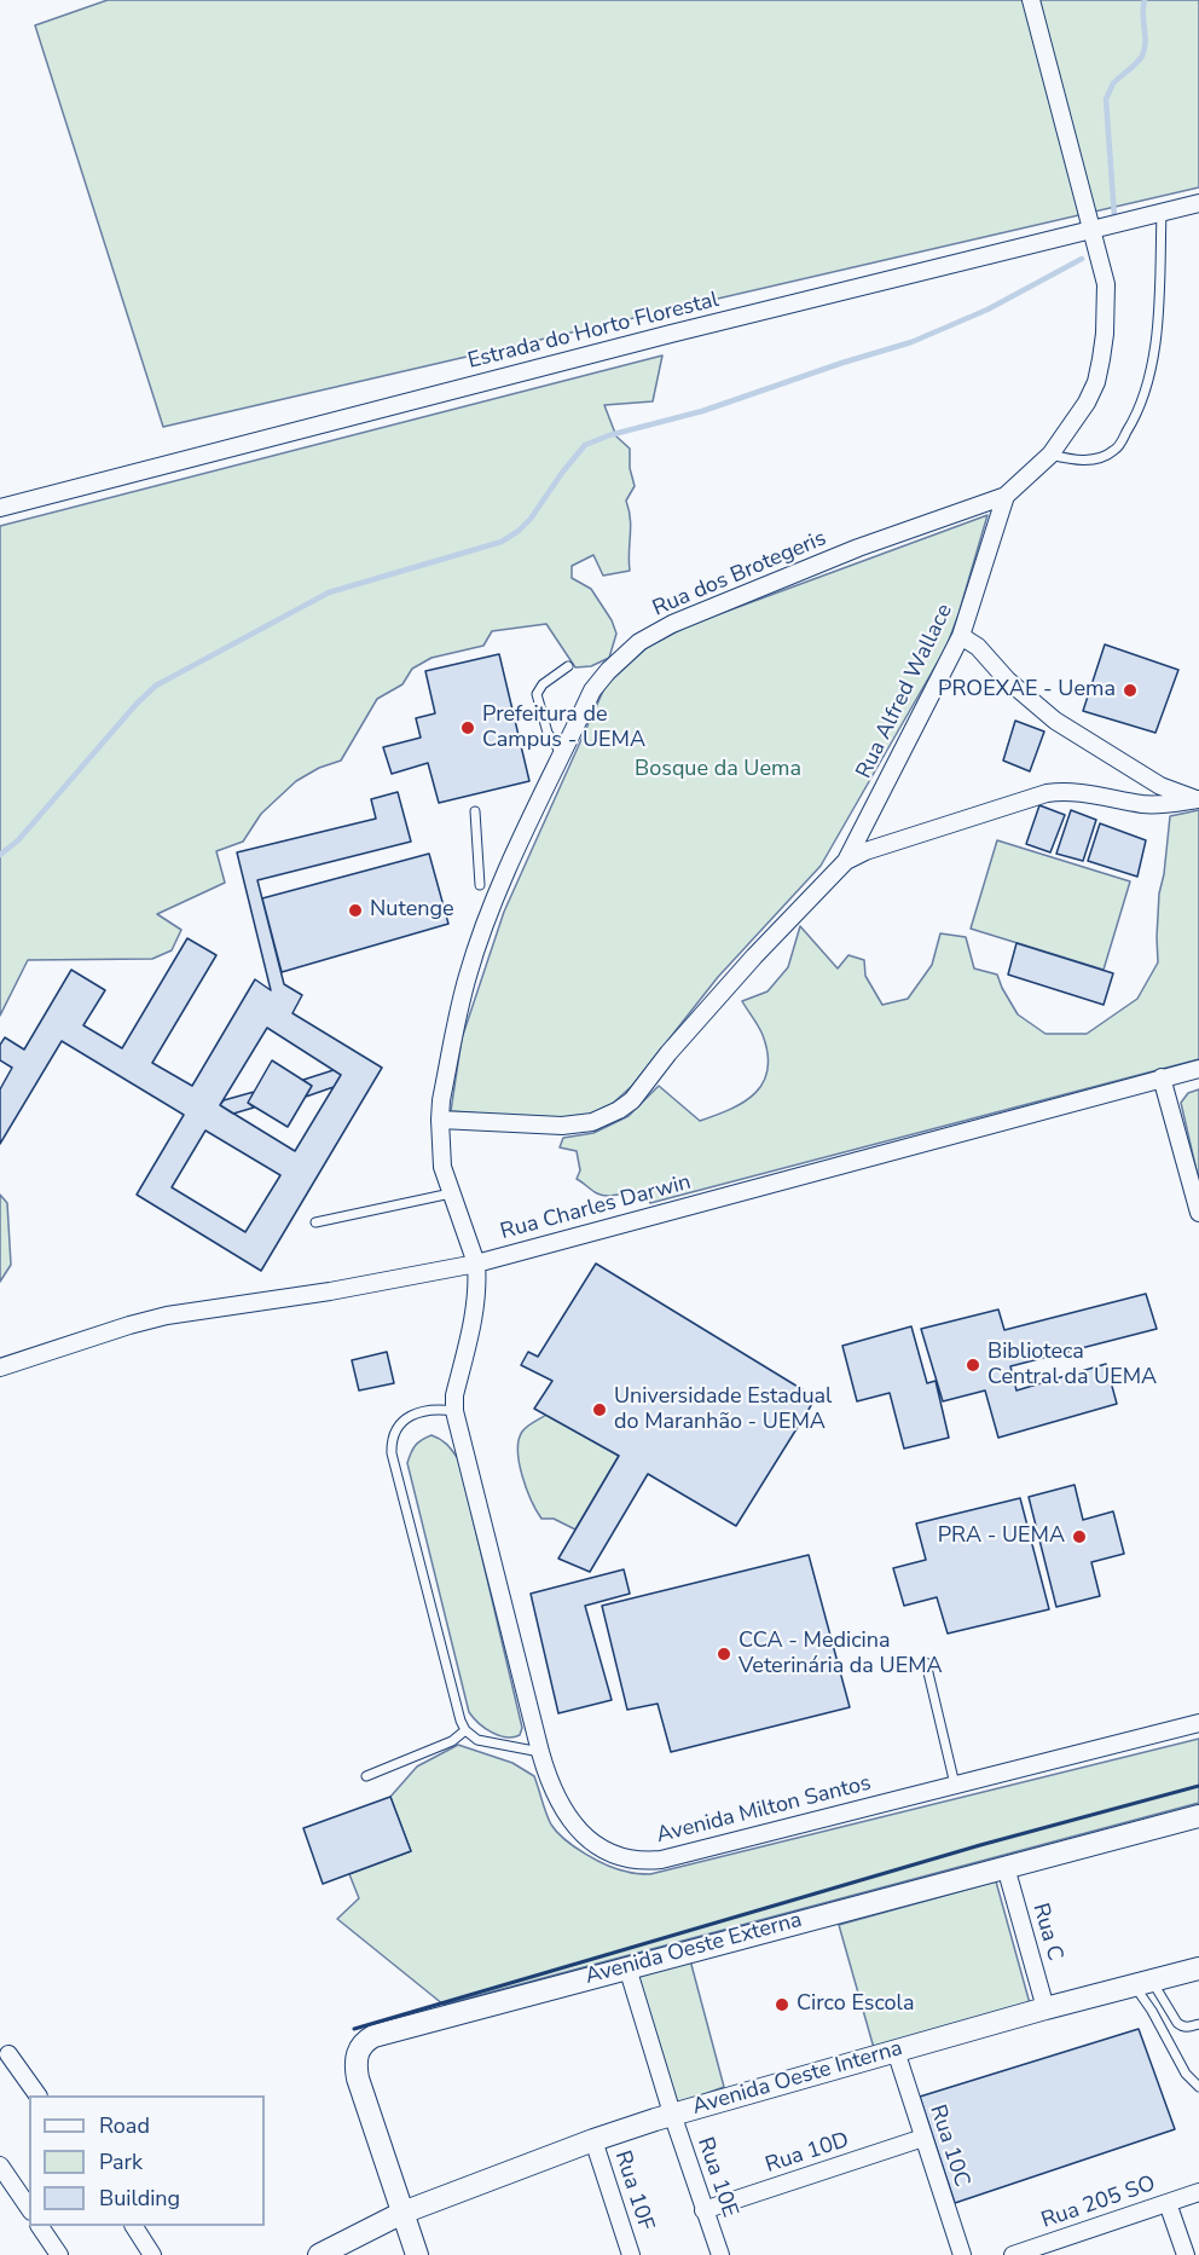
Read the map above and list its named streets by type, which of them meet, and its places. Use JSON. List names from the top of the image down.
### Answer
{
  "streets": {
    "street": [
      "Estrada do Horto Florestal",
      "Rua dos Brotegeris",
      "Rua Alfred Wallace",
      "Rua Charles Darwin",
      "Avenida Milton Santos",
      "Rua C",
      "Avenida Oeste Externa",
      "Avenida Oeste Interna",
      "Rua 10C",
      "Rua 10D",
      "Rua 10E",
      "Rua 10F",
      "Rua 205 SO"
    ]
  },
  "crossings": [
    ["Estrada do Horto Florestal", "Rua dos Brotegeris"],
    ["Rua dos Brotegeris", "Rua Alfred Wallace"],
    ["Rua dos Brotegeris", "Rua Charles Darwin"],
    ["Rua dos Brotegeris", "Avenida Milton Santos"],
    ["Rua Charles Darwin", "Avenida Milton Santos"],
    ["Rua C", "Avenida Oeste Externa"],
    ["Rua C", "Avenida Oeste Interna"],
    ["Avenida Oeste Externa", "Avenida Oeste Interna"],
    ["Avenida Oeste Externa", "Rua 10E"],
    ["Avenida Oeste Interna", "Rua 10C"],
    ["Avenida Oeste Interna", "Rua 10E"],
    ["Avenida Oeste Interna", "Rua 10F"],
    ["Rua 10C", "Rua 10D"],
    ["Rua 10D", "Rua 10E"]
  ],
  "parks": ["Bosque da Uema"],
  "places": [
    "PROEXAE - Uema",
    "Prefeitura de Campus - UEMA",
    "Nutenge",
    "Biblioteca Central da UEMA",
    "Universidade Estadual do Maranhão - UEMA",
    "PRA - UEMA",
    "CCA - Medicina Veterinária da UEMA",
    "Circo Escola"
  ],
  "legend": ["Road", "Park", "Building"]
}
